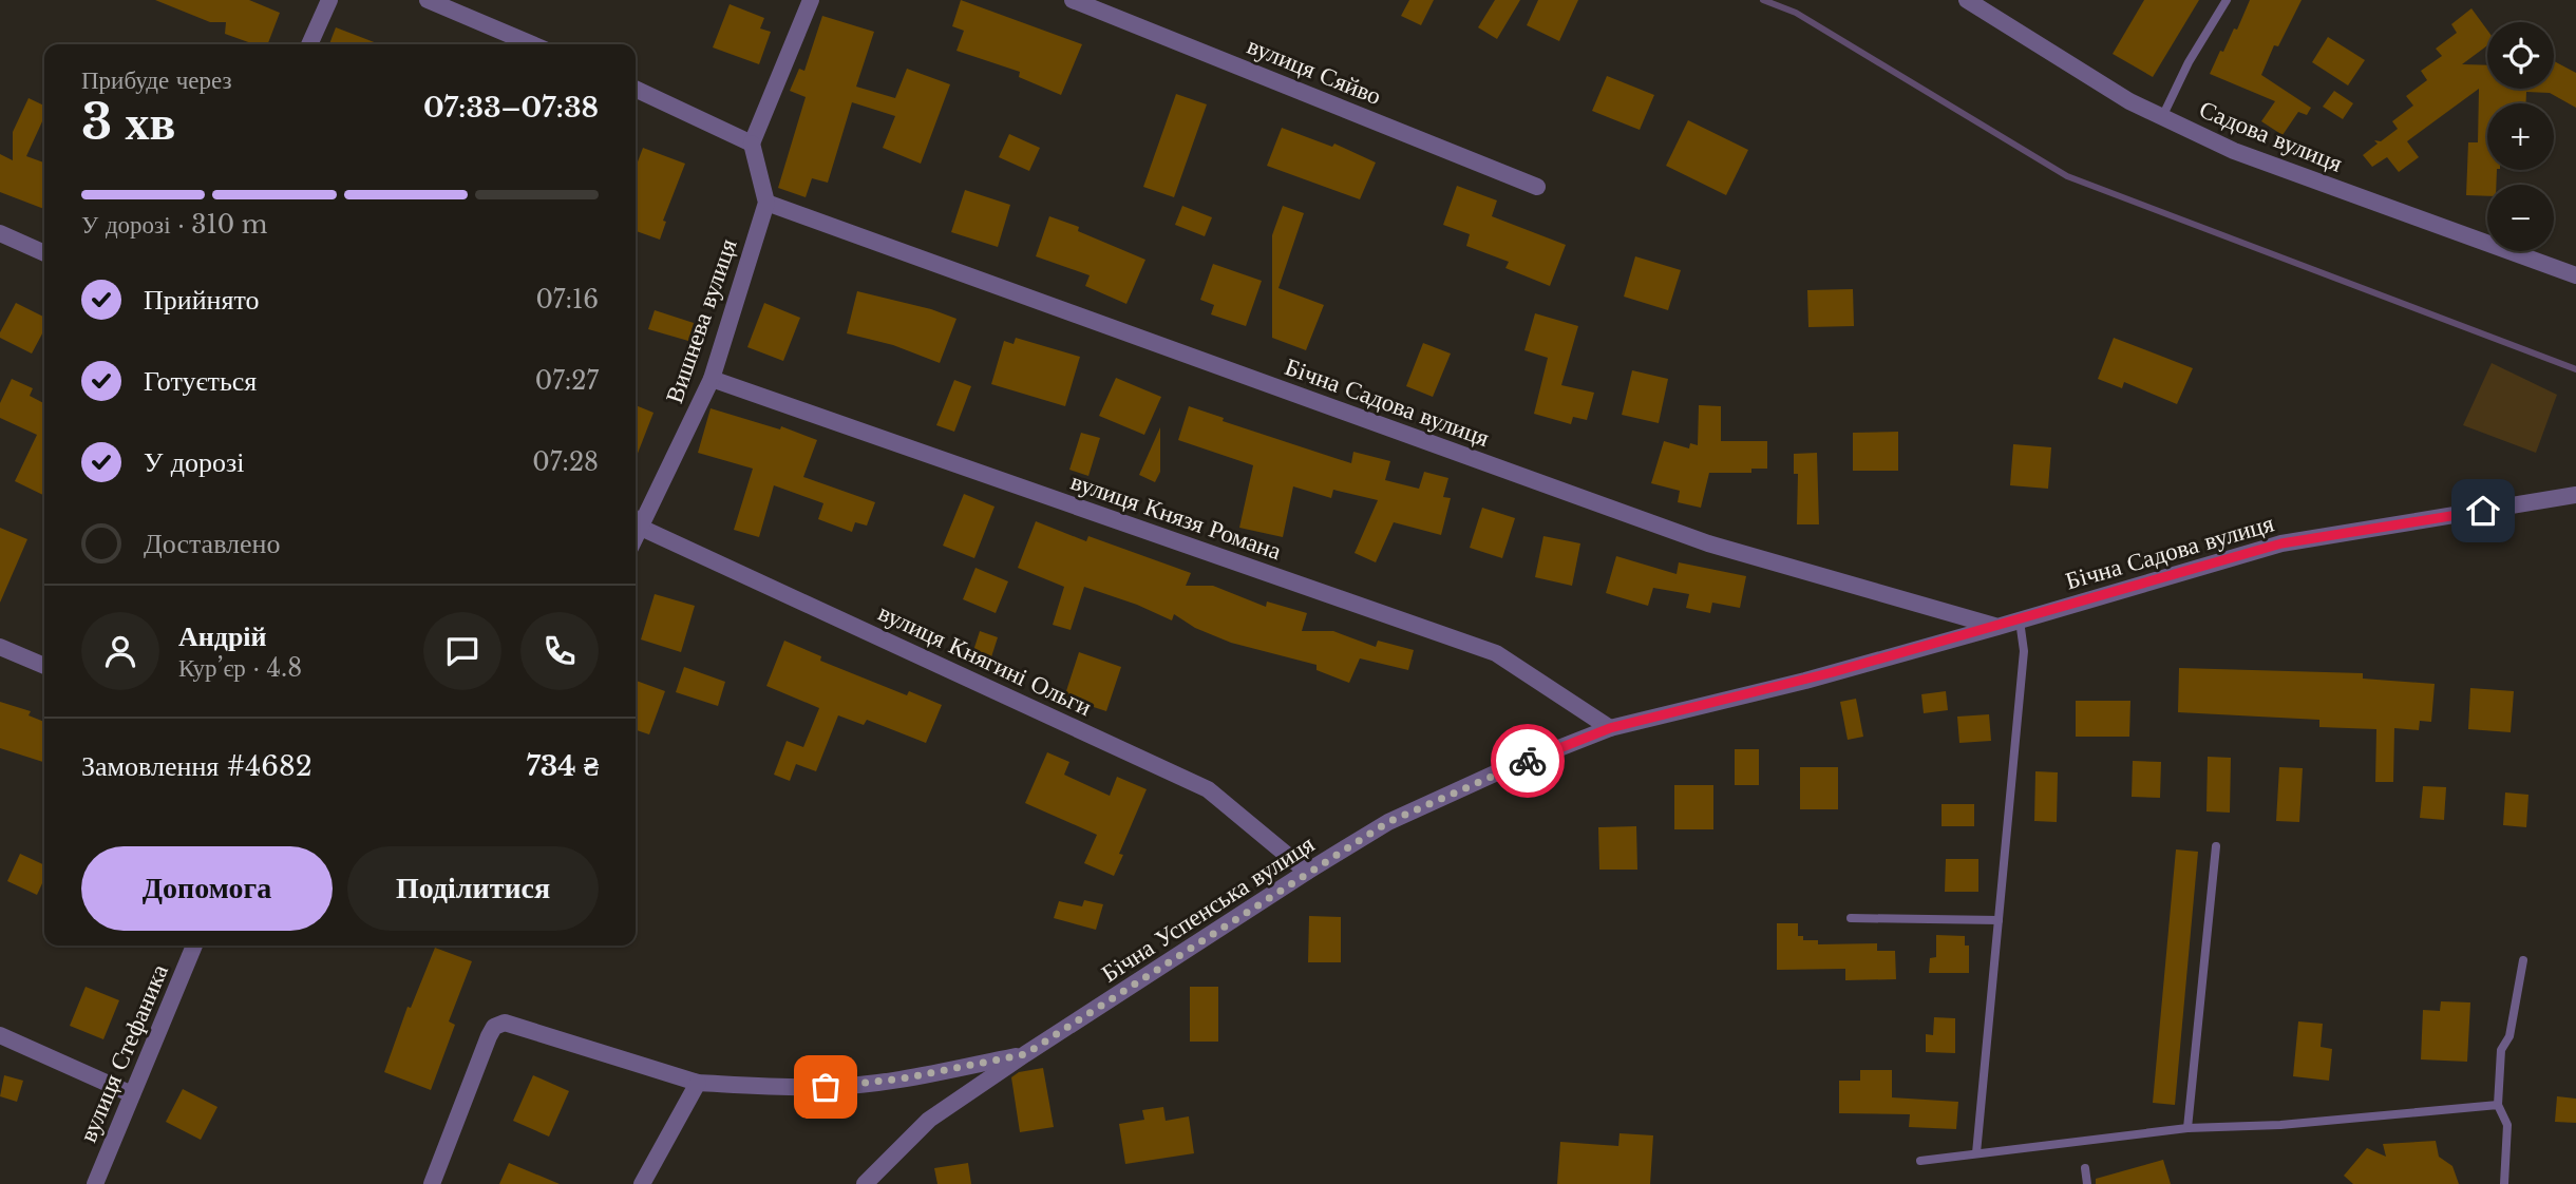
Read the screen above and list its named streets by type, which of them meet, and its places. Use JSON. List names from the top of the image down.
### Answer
{
  "streets": {
    "street": [
      "вулиця Сяйво",
      "Садова вулиця",
      "Вишнева вулиця",
      "Бічна Садова вулиця",
      "вулиця Князя Романа",
      "вулиця Княгині Ольги",
      "Бічна Успенська вулиця",
      "вулиця Стефаника"
    ]
  },
  "crossings": [
    ["Вишнева вулиця", "Бічна Садова вулиця"],
    ["Вишнева вулиця", "вулиця Князя Романа"],
    ["Бічна Садова вулиця", "вулиця Князя Романа"],
    ["Бічна Садова вулиця", "Бічна Успенська вулиця"],
    ["вулиця Князя Романа", "Бічна Успенська вулиця"],
    ["вулиця Княгині Ольги", "Бічна Успенська вулиця"]
  ],
  "page": {
    "map_buttons": ["+", "−"],
    "heading": ["3 хв", "Прибуде через", "07:33–07:38"],
    "panel": [
      "Андрій",
      "Кур’єр · 4.8",
      "Замовлення #4682",
      "734 ₴"
    ],
    "bar": "У дорозі · 310 m",
    "list": [
      ["Прийнято", "07:16"],
      ["Готується", "07:27"],
      ["У дорозі", "07:28"],
      "Доставлено"
    ],
    "buttons": ["Допомога", "Поділитися"]
  }
}
